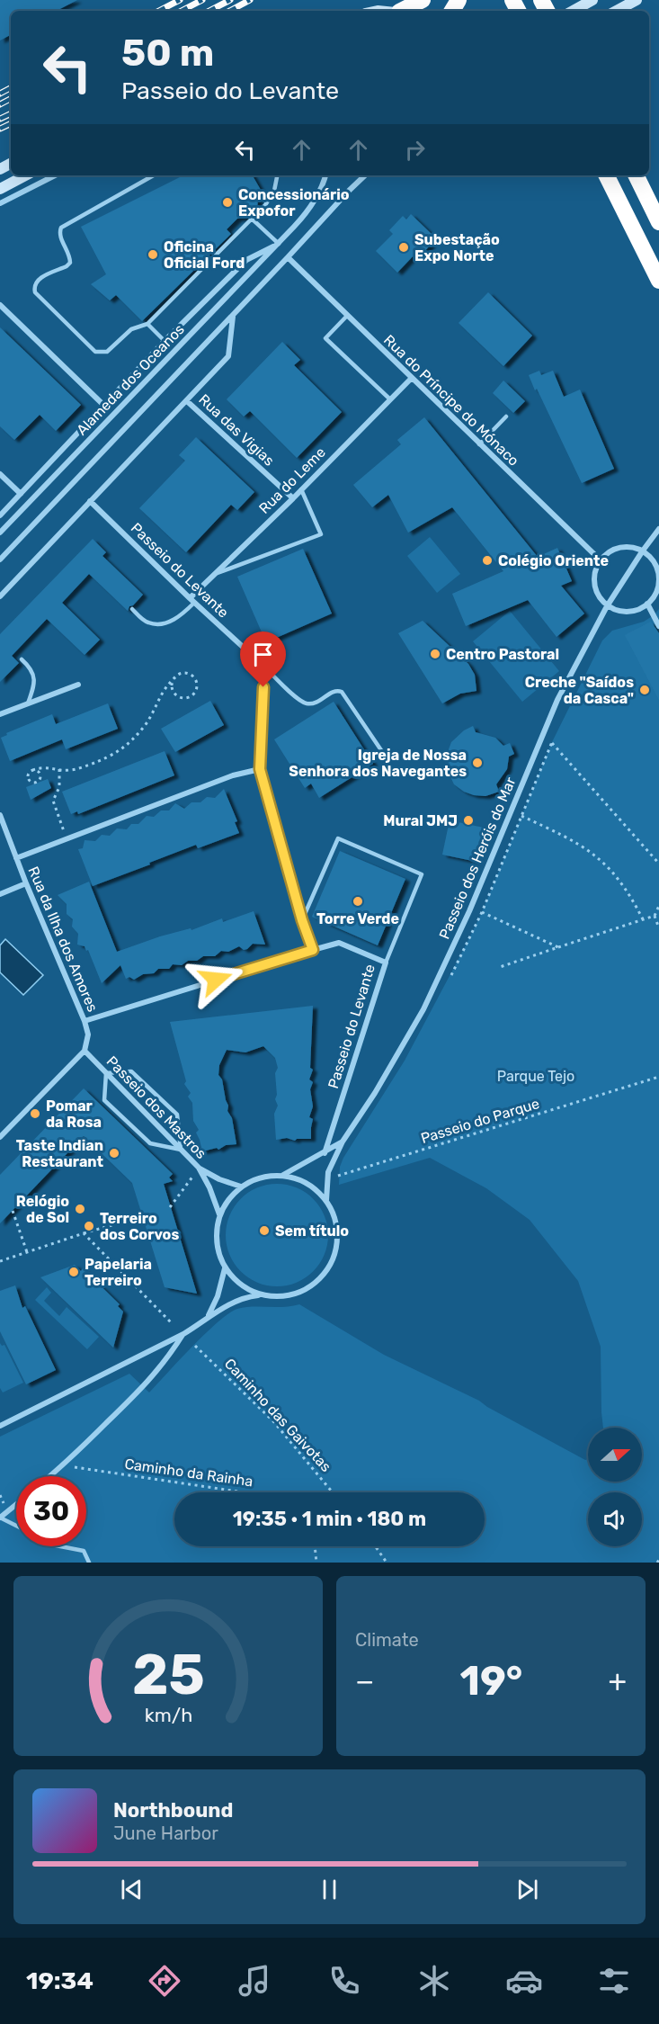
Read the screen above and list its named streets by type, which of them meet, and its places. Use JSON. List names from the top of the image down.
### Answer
{
  "streets": {
    "street": [
      "Alameda dos Oceanos",
      "Rua do Príncipe do Mónaco",
      "Rua das Vigias",
      "Rua do Leme",
      "Passeio do Levante",
      "Passeio dos Heróis do Mar",
      "Rua da Ilha dos Amores",
      "Passeio dos Mastros"
    ],
    "path": ["Passeio do Parque", "Caminho das Gaivotas", "Caminho da Rainha"]
  },
  "crossings": [
    ["Alameda dos Oceanos", "Rua do Príncipe do Mónaco"],
    ["Rua do Príncipe do Mónaco", "Rua do Leme"],
    ["Rua das Vigias", "Rua do Leme"],
    ["Rua do Leme", "Passeio do Levante"],
    ["Passeio do Levante", "Rua da Ilha dos Amores"],
    ["Passeio dos Heróis do Mar", "Passeio dos Mastros"],
    ["Passeio dos Heróis do Mar", "Passeio do Parque"],
    ["Rua da Ilha dos Amores", "Passeio dos Mastros"]
  ],
  "parks": ["Parque Tejo"],
  "places": [
    "Concessionário Expofor",
    "Subestação Expo Norte",
    "Oficina Oficial Ford",
    "Colégio Oriente",
    "Centro Pastoral",
    "Creche \"Saídos da Casca\"",
    "Igreja de Nossa Senhora dos Navegantes",
    "Mural JMJ",
    "Torre Verde",
    "Pomar da Rosa",
    "Taste Indian Restaurant",
    "Relógio de Sol",
    "Terreiro dos Corvos",
    "Sem título",
    "Papelaria Terreiro"
  ],
  "north": "right",
  "page": {
    "turn": ["50 m", "Passeio do Levante"],
    "limit": "30",
    "trip": "19:35 · 1 min · 180 m",
    "tile": "Climate",
    "heat": ["−", "19°", "+"],
    "song": ["Northbound", "June Harbor"],
    "tabs": "19:34",
    "gauge": ["25", "km/h"]
  }
}
